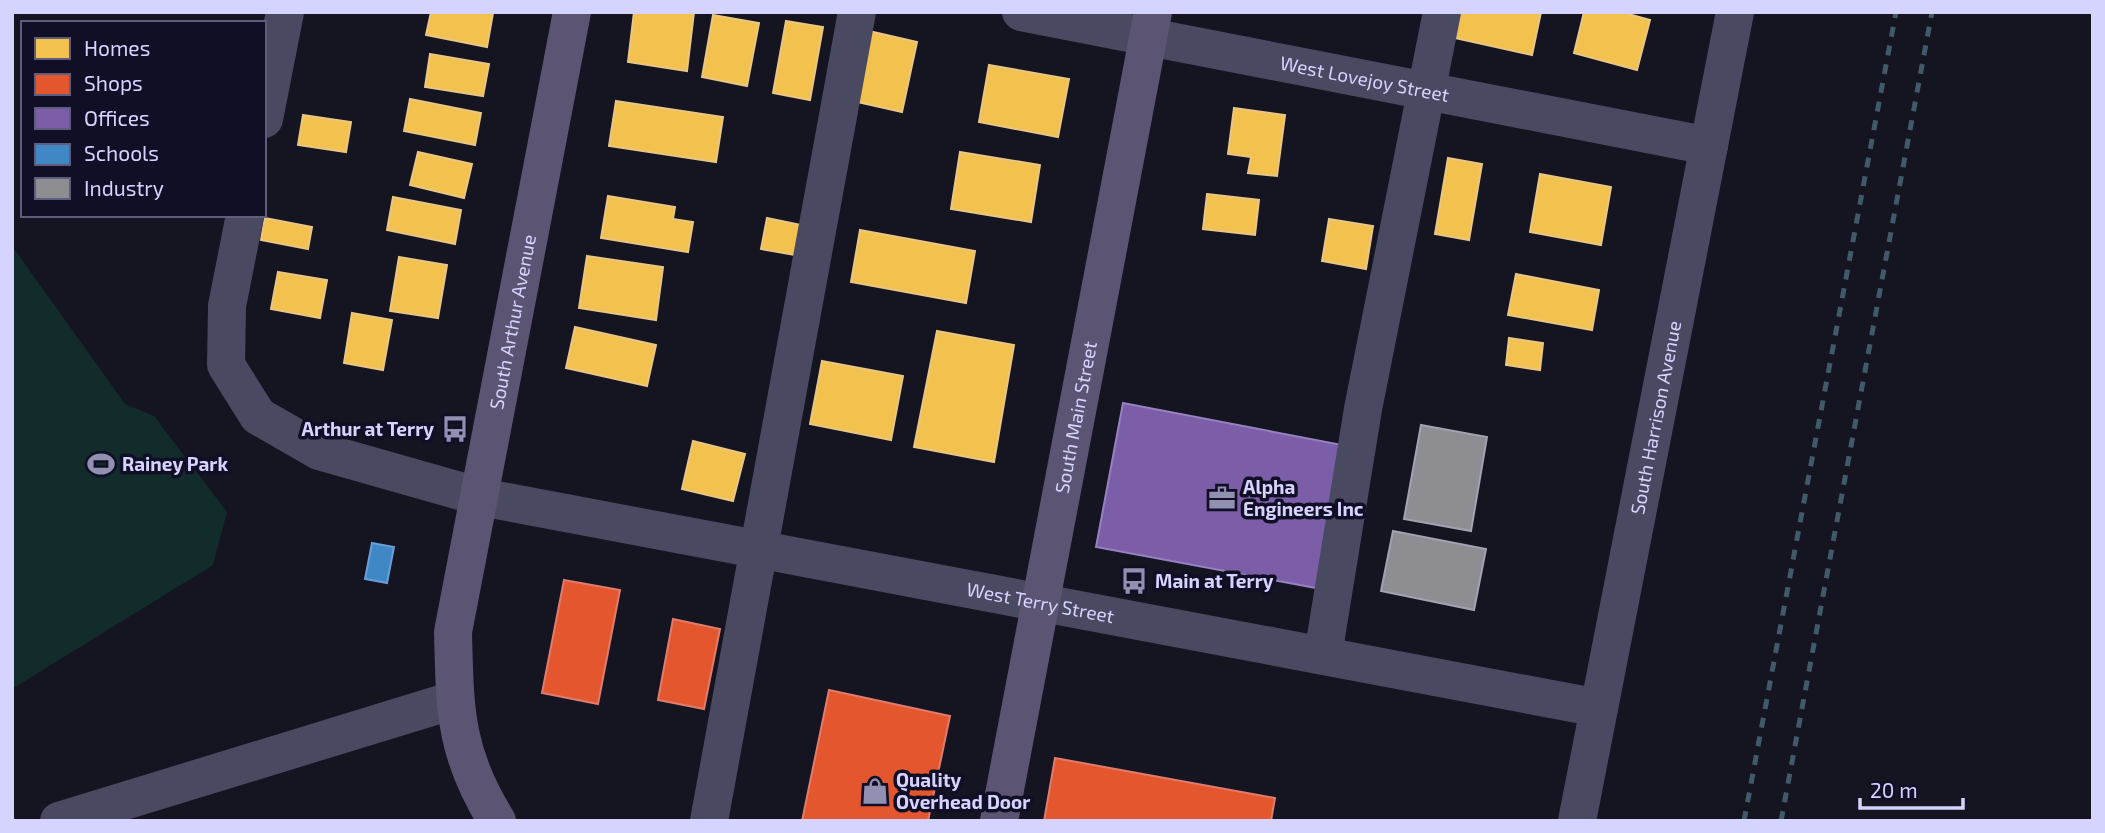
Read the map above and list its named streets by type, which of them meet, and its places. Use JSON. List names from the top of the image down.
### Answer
{
  "streets": {
    "main road": ["South Arthur Avenue", "South Main Street"],
    "street": ["West Lovejoy Street", "South Harrison Avenue", "West Terry Street"]
  },
  "crossings": [
    ["West Lovejoy Street", "South Main Street"],
    ["West Lovejoy Street", "South Harrison Avenue"],
    ["South Arthur Avenue", "West Terry Street"],
    ["South Main Street", "West Terry Street"],
    ["South Harrison Avenue", "West Terry Street"]
  ],
  "places": {
    "bus stop": ["Arthur at Terry", "Main at Terry"],
    "sports": ["Rainey Park"],
    "office": ["Alpha Engineers Inc"],
    "shop": ["Quality Overhead Door"]
  },
  "legend": [
    "Homes",
    "Shops",
    "Offices",
    "Schools",
    "Industry"
  ],
  "scale_bar": "20 m"
}
